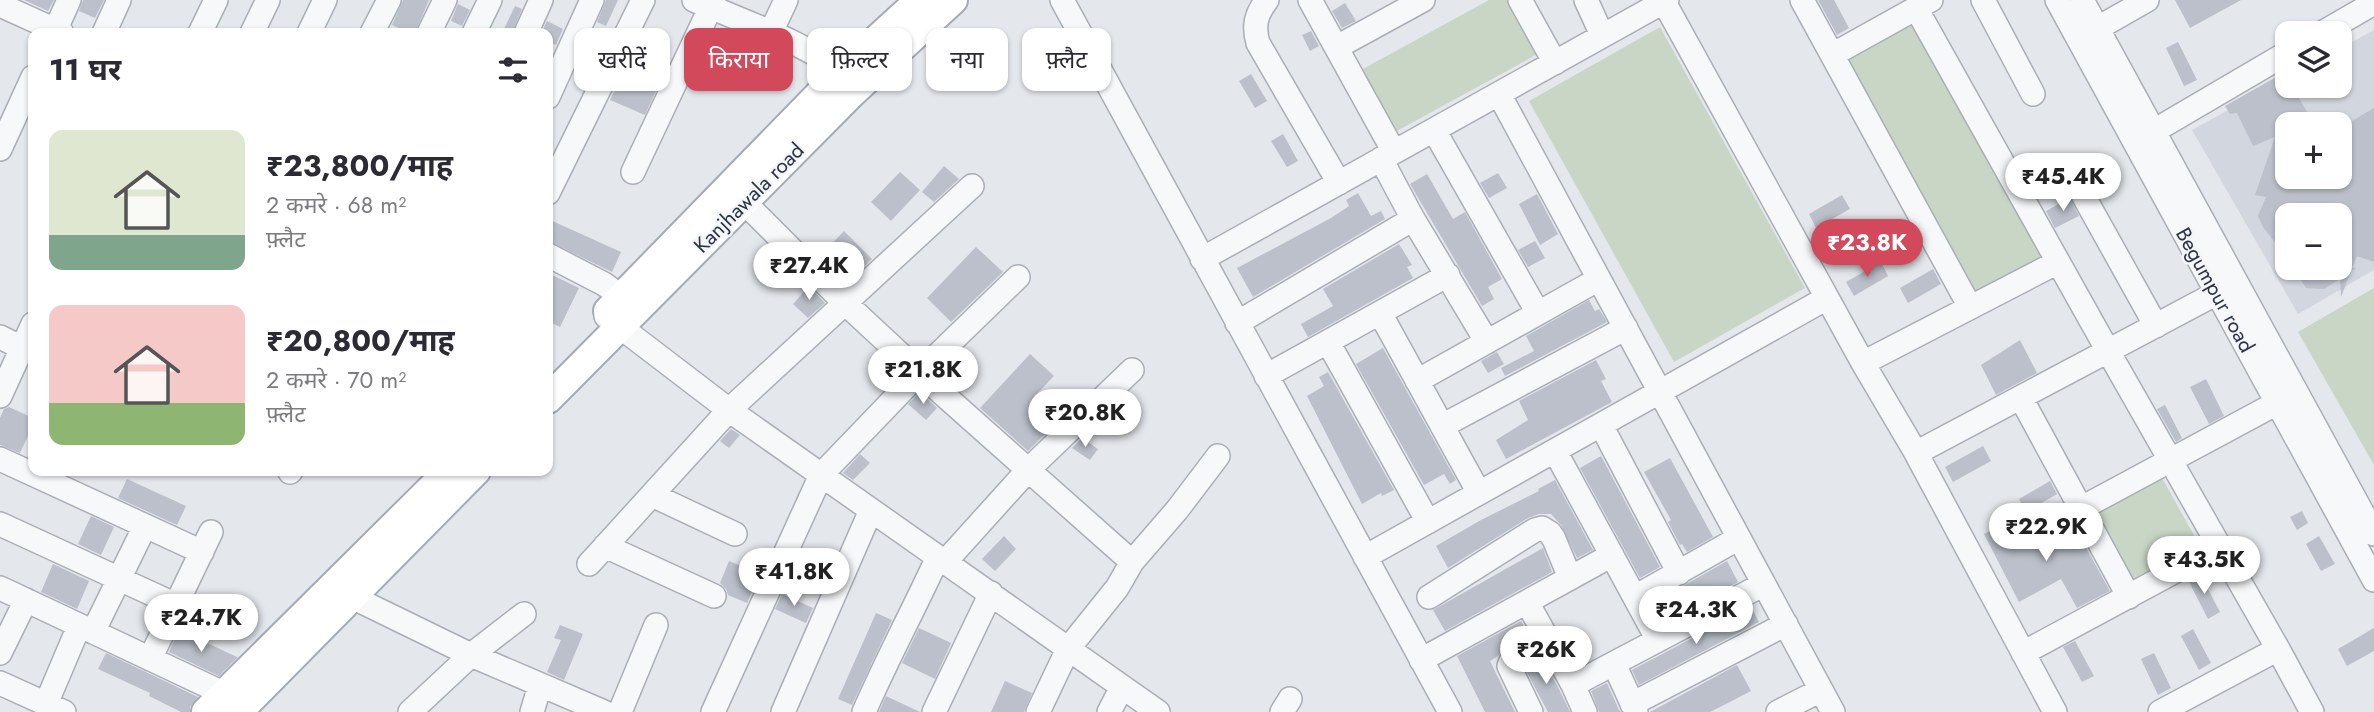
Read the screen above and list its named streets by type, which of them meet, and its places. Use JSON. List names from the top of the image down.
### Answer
{
  "streets": {
    "main road": ["Kanjhawala road"],
    "street": ["Begumpur road"]
  },
  "page": {
    "map_buttons": ["+", "−"],
    "chip": [
      "खरीदें",
      "किराया",
      "फ़िल्टर",
      "नया",
      "फ़्लैट"
    ],
    "heading": "11 घर",
    "list": [
      {
        "name": "₹23,800/माह",
        "note": "2 कमरे · 68 m² · फ़्लैट"
      },
      {
        "name": "₹20,800/माह",
        "note": "2 कमरे · 70 m² · फ़्लैट"
      }
    ],
    "price": [
      "₹45.4K",
      "₹23.8K",
      "₹27.4K",
      "₹21.8K",
      "₹20.8K",
      "₹22.9K",
      "₹43.5K",
      "₹41.8K",
      "₹24.3K",
      "₹24.7K",
      "₹26K"
    ]
  }
}
